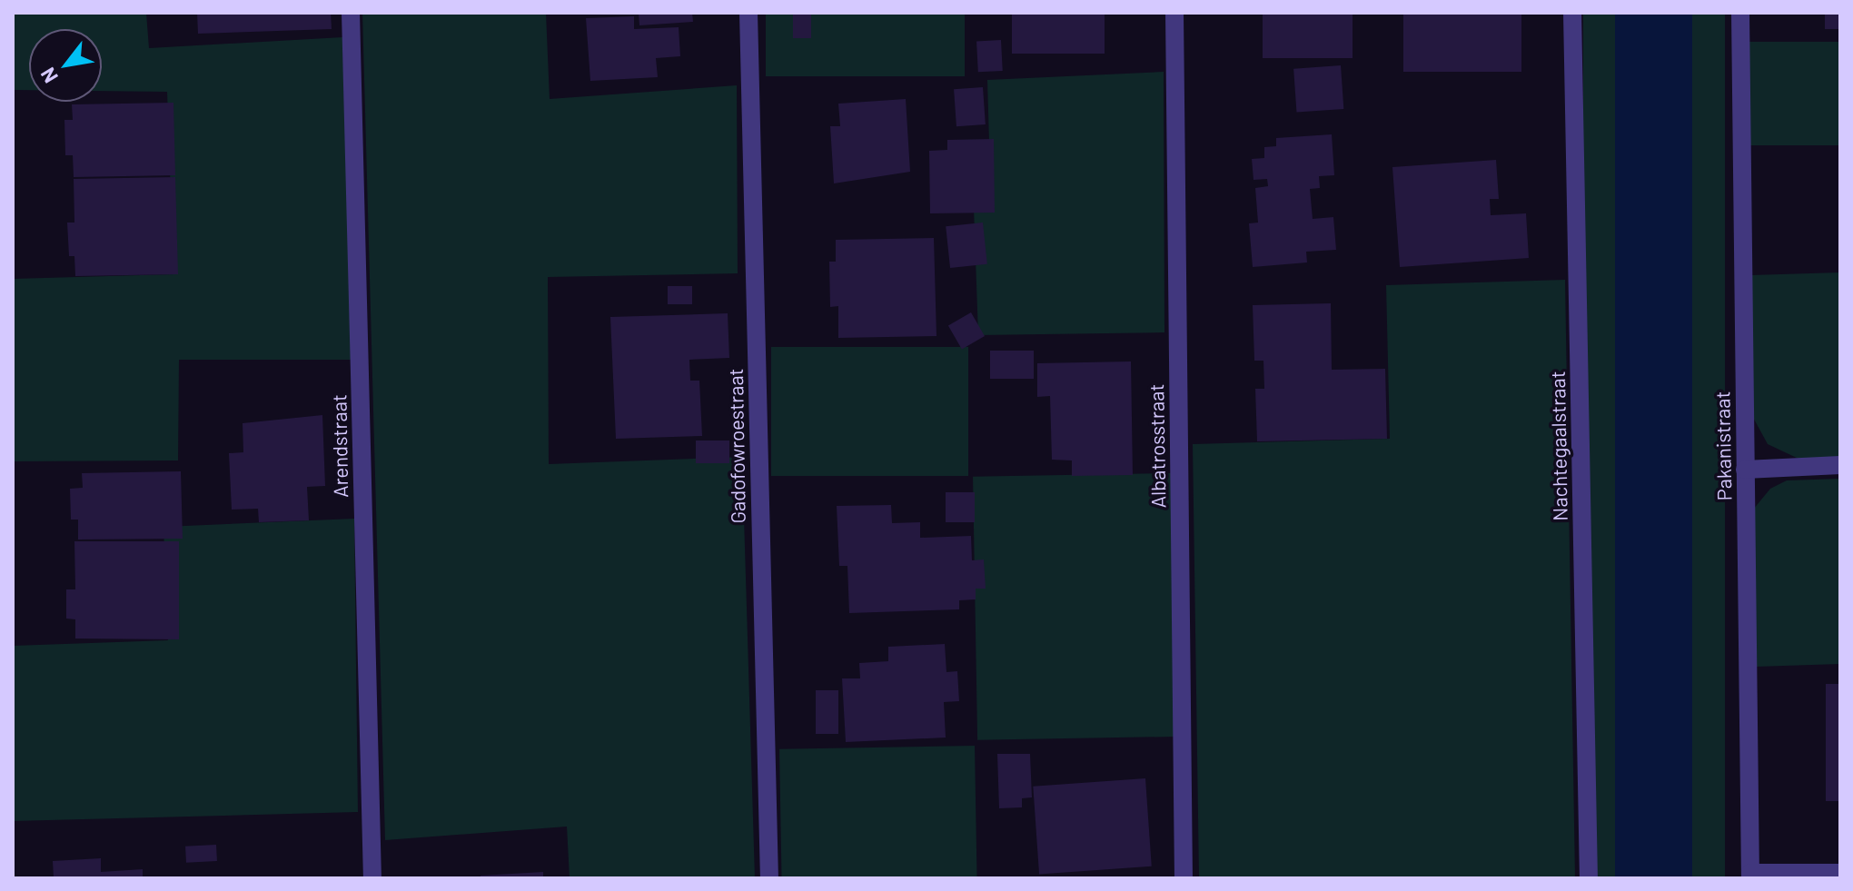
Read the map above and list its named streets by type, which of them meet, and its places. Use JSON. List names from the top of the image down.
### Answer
{
  "streets": {
    "street": [
      "Arendstraat",
      "Gadofowroestraat",
      "Albatrosstraat",
      "Nachtegaalstraat",
      "Pakanistraat"
    ]
  },
  "north": "bottom left"
}
